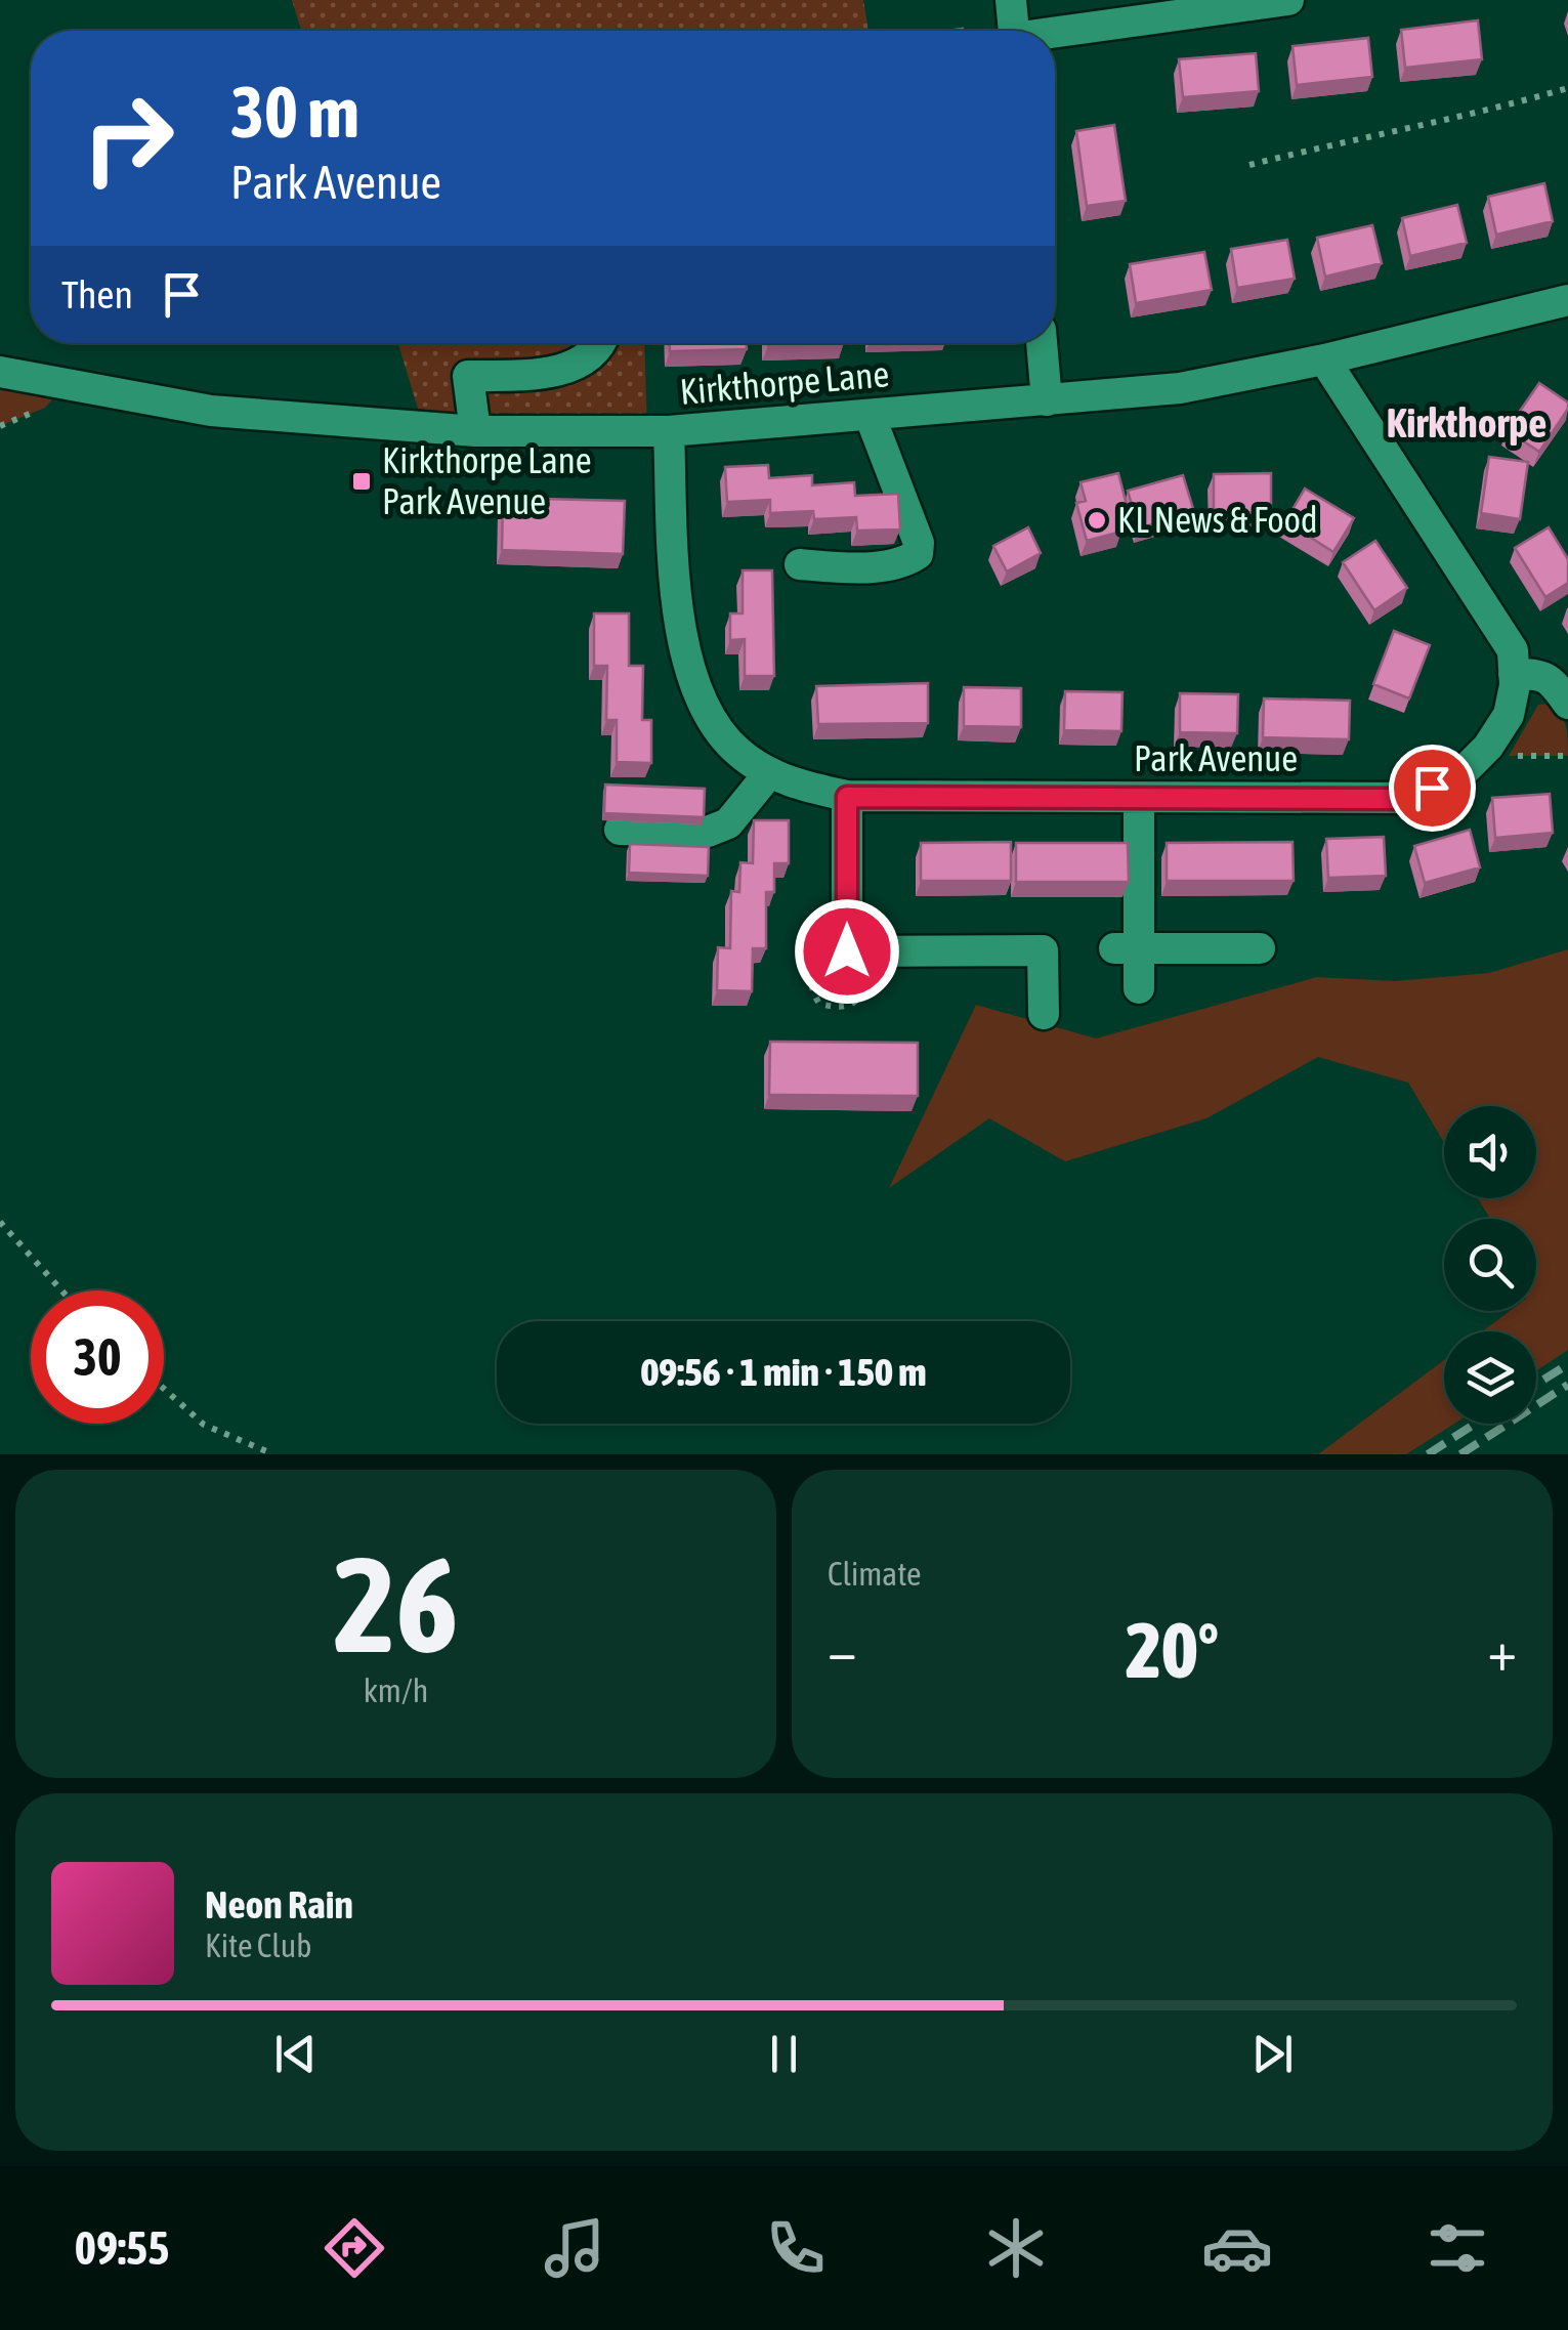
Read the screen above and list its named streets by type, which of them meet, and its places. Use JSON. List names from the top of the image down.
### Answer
{
  "streets": {
    "street": ["Kirkthorpe Lane", "Park Avenue"]
  },
  "crossings": [
    ["Kirkthorpe Lane", "Park Avenue"]
  ],
  "districts": ["Kirkthorpe"],
  "places": {
    "transit": ["Kirkthorpe Lane Park Avenue"],
    "other": ["KL News & Food"]
  },
  "page": {
    "turn": ["30 m", "Park Avenue"],
    "then": "Then",
    "limit": "30",
    "trip": "09:56 · 1 min · 150 m",
    "tile": [
      ["26", "km/h"],
      "Climate"
    ],
    "heat": ["−", "20°", "+"],
    "song": ["Neon Rain", "Kite Club"],
    "tabs": "09:55"
  }
}
